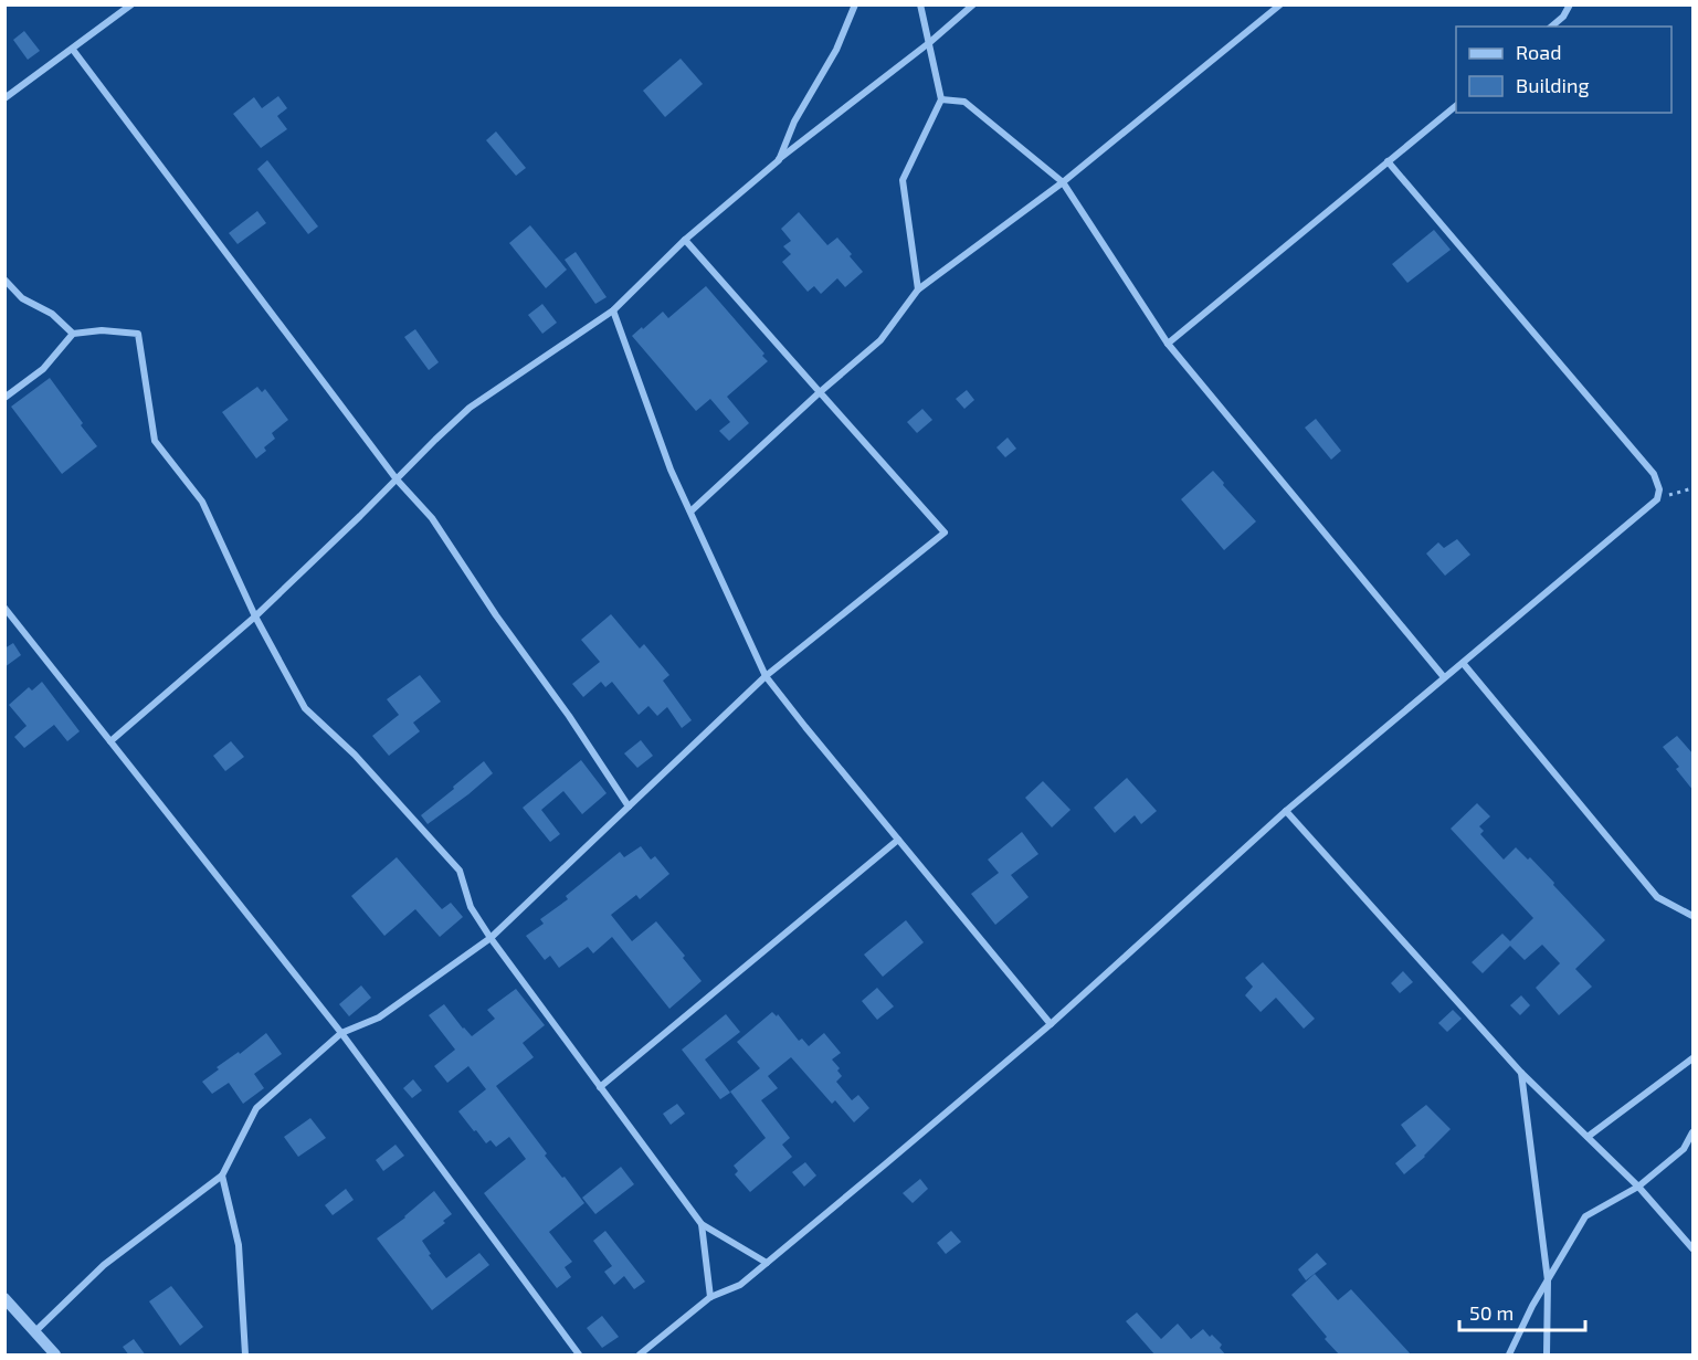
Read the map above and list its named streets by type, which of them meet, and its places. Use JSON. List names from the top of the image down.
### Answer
{
  "legend": ["Road", "Building"],
  "scale_bar": "50 m"
}
